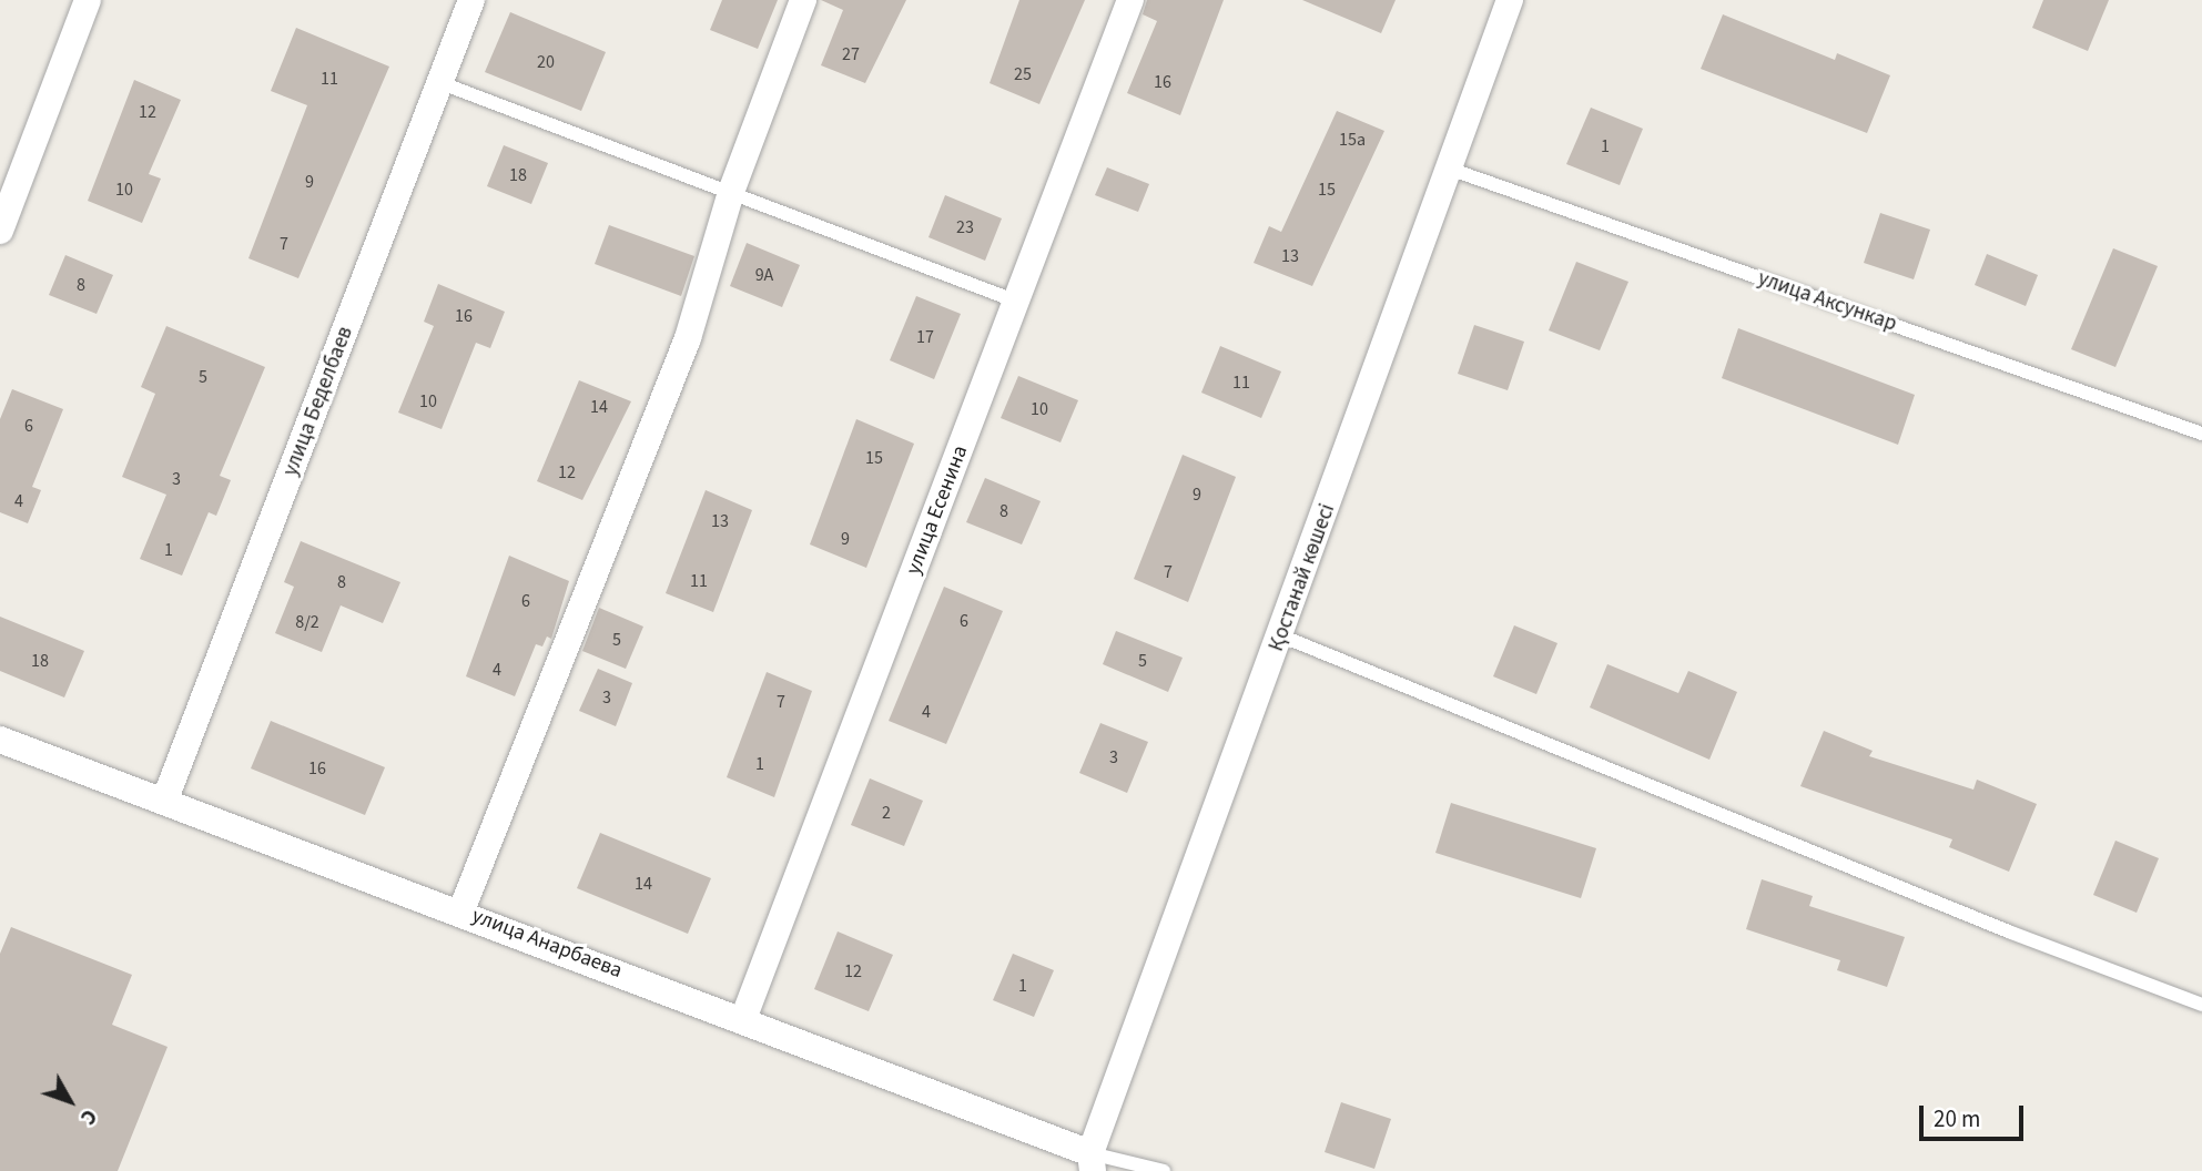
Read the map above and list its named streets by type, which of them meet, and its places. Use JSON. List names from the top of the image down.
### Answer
{
  "streets": {
    "street": [
      "улица Беделбаев",
      "улица Есенина",
      "Қостанай көшесі",
      "улица Анарбаева"
    ],
    "lane": ["улица Аксункар"]
  },
  "crossings": [
    ["улица Аксункар", "Қостанай көшесі"],
    ["улица Беделбаев", "улица Анарбаева"],
    ["улица Есенина", "улица Анарбаева"],
    ["Қостанай көшесі", "улица Анарбаева"]
  ],
  "house_numbers": [
    "27",
    "20",
    "25",
    "11",
    "16",
    "12",
    "15а",
    "1",
    "18",
    "9",
    "10",
    "15",
    "23",
    "7",
    "13",
    "9А",
    "8",
    "16",
    "17",
    "5",
    "11",
    "10",
    "14",
    "10",
    "6",
    "15",
    "12",
    "3",
    "9",
    "4",
    "8",
    "13",
    "9",
    "1",
    "7",
    "11",
    "8",
    "6",
    "6",
    "8/2",
    "5",
    "18",
    "5",
    "4",
    "3",
    "7",
    "4",
    "3",
    "1",
    "16",
    "2",
    "14",
    "12",
    "1"
  ],
  "scale_bar": "20 m",
  "north": "bottom right"
}
